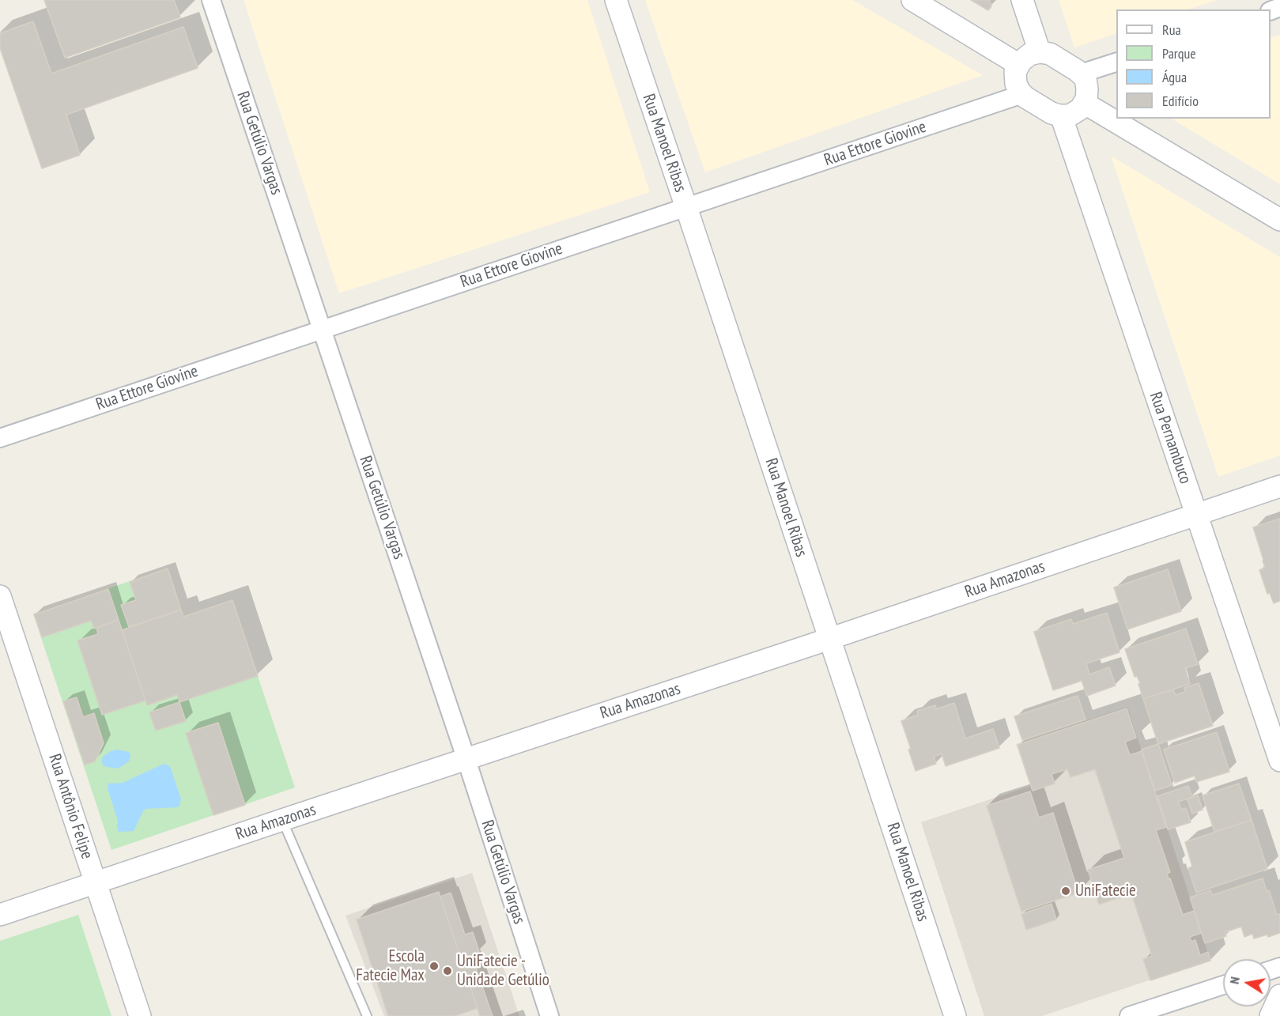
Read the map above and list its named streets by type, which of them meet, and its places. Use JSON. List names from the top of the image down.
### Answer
{
  "streets": {
    "street": [
      "Rua Getúlio Vargas",
      "Rua Manoel Ribas",
      "Rua Ettore Giovine",
      "Rua Pernambuco",
      "Rua Amazonas",
      "Rua Antônio Felipe"
    ]
  },
  "crossings": [
    ["Rua Getúlio Vargas", "Rua Ettore Giovine"],
    ["Rua Getúlio Vargas", "Rua Amazonas"],
    ["Rua Manoel Ribas", "Rua Ettore Giovine"],
    ["Rua Manoel Ribas", "Rua Amazonas"],
    ["Rua Ettore Giovine", "Rua Pernambuco"],
    ["Rua Pernambuco", "Rua Amazonas"],
    ["Rua Amazonas", "Rua Antônio Felipe"]
  ],
  "places": ["UniFatecie", "Escola Fatecie Max", "UniFatecie - Unidade Getúlio"],
  "legend": [
    "Rua",
    "Parque",
    "Água",
    "Edifício"
  ],
  "north": "left"
}
